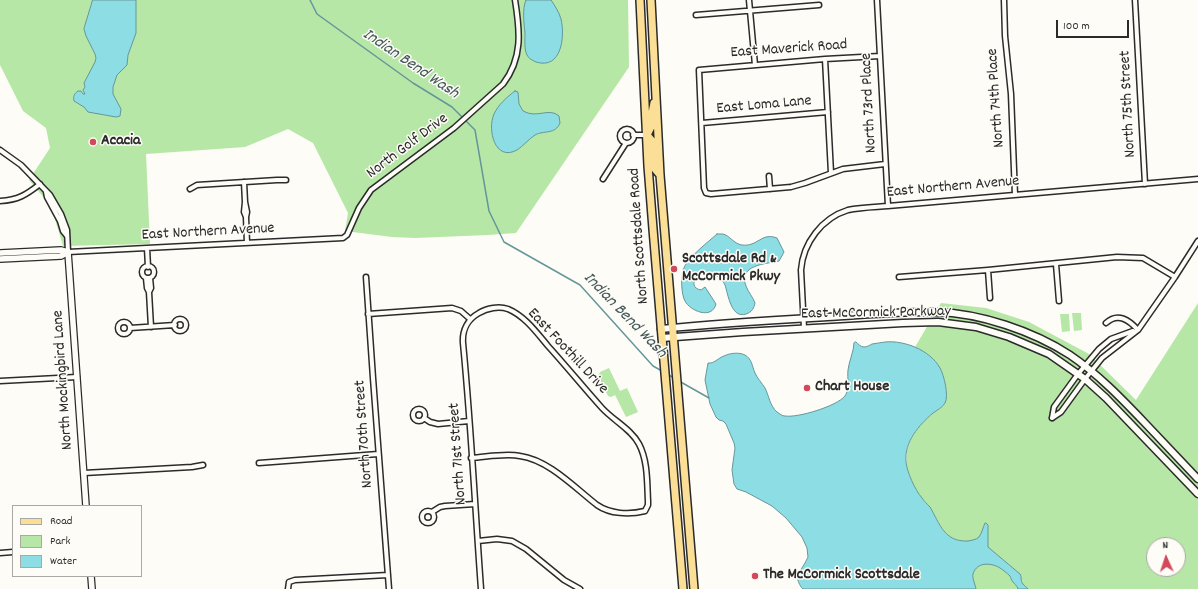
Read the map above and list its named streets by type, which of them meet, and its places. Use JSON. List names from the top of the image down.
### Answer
{
  "streets": {
    "main road": ["North Scottsdale Road", "East McCormick Parkway"],
    "street": [
      "East Maverick Road",
      "North 74th Place",
      "North 73rd Place",
      "North 75th Street",
      "East Loma Lane",
      "North Golf Drive",
      "East Northern Avenue",
      "East Foothill Drive",
      "North Mockingbird Lane",
      "North 70th Street",
      "North 71st Street"
    ]
  },
  "crossings": [
    ["East Maverick Road", "North 73rd Place"],
    ["East Maverick Road", "East Loma Lane"],
    ["North 74th Place", "East Northern Avenue"],
    ["North 73rd Place", "East Northern Avenue"],
    ["North 75th Street", "East Northern Avenue"],
    ["North Golf Drive", "East Northern Avenue"],
    ["East Northern Avenue", "East McCormick Parkway"],
    ["East Northern Avenue", "North Mockingbird Lane"],
    ["North Scottsdale Road", "East McCormick Parkway"],
    ["East Foothill Drive", "North 71st Street"]
  ],
  "water": ["Indian Bend Wash"],
  "places": [
    "Acacia",
    "Scottsdale Rd & McCormick Pkwy",
    "Chart House",
    "The McCormick Scottsdale"
  ],
  "legend": ["Road", "Park", "Water"],
  "scale_bar": "100 m",
  "north": "top"
}
